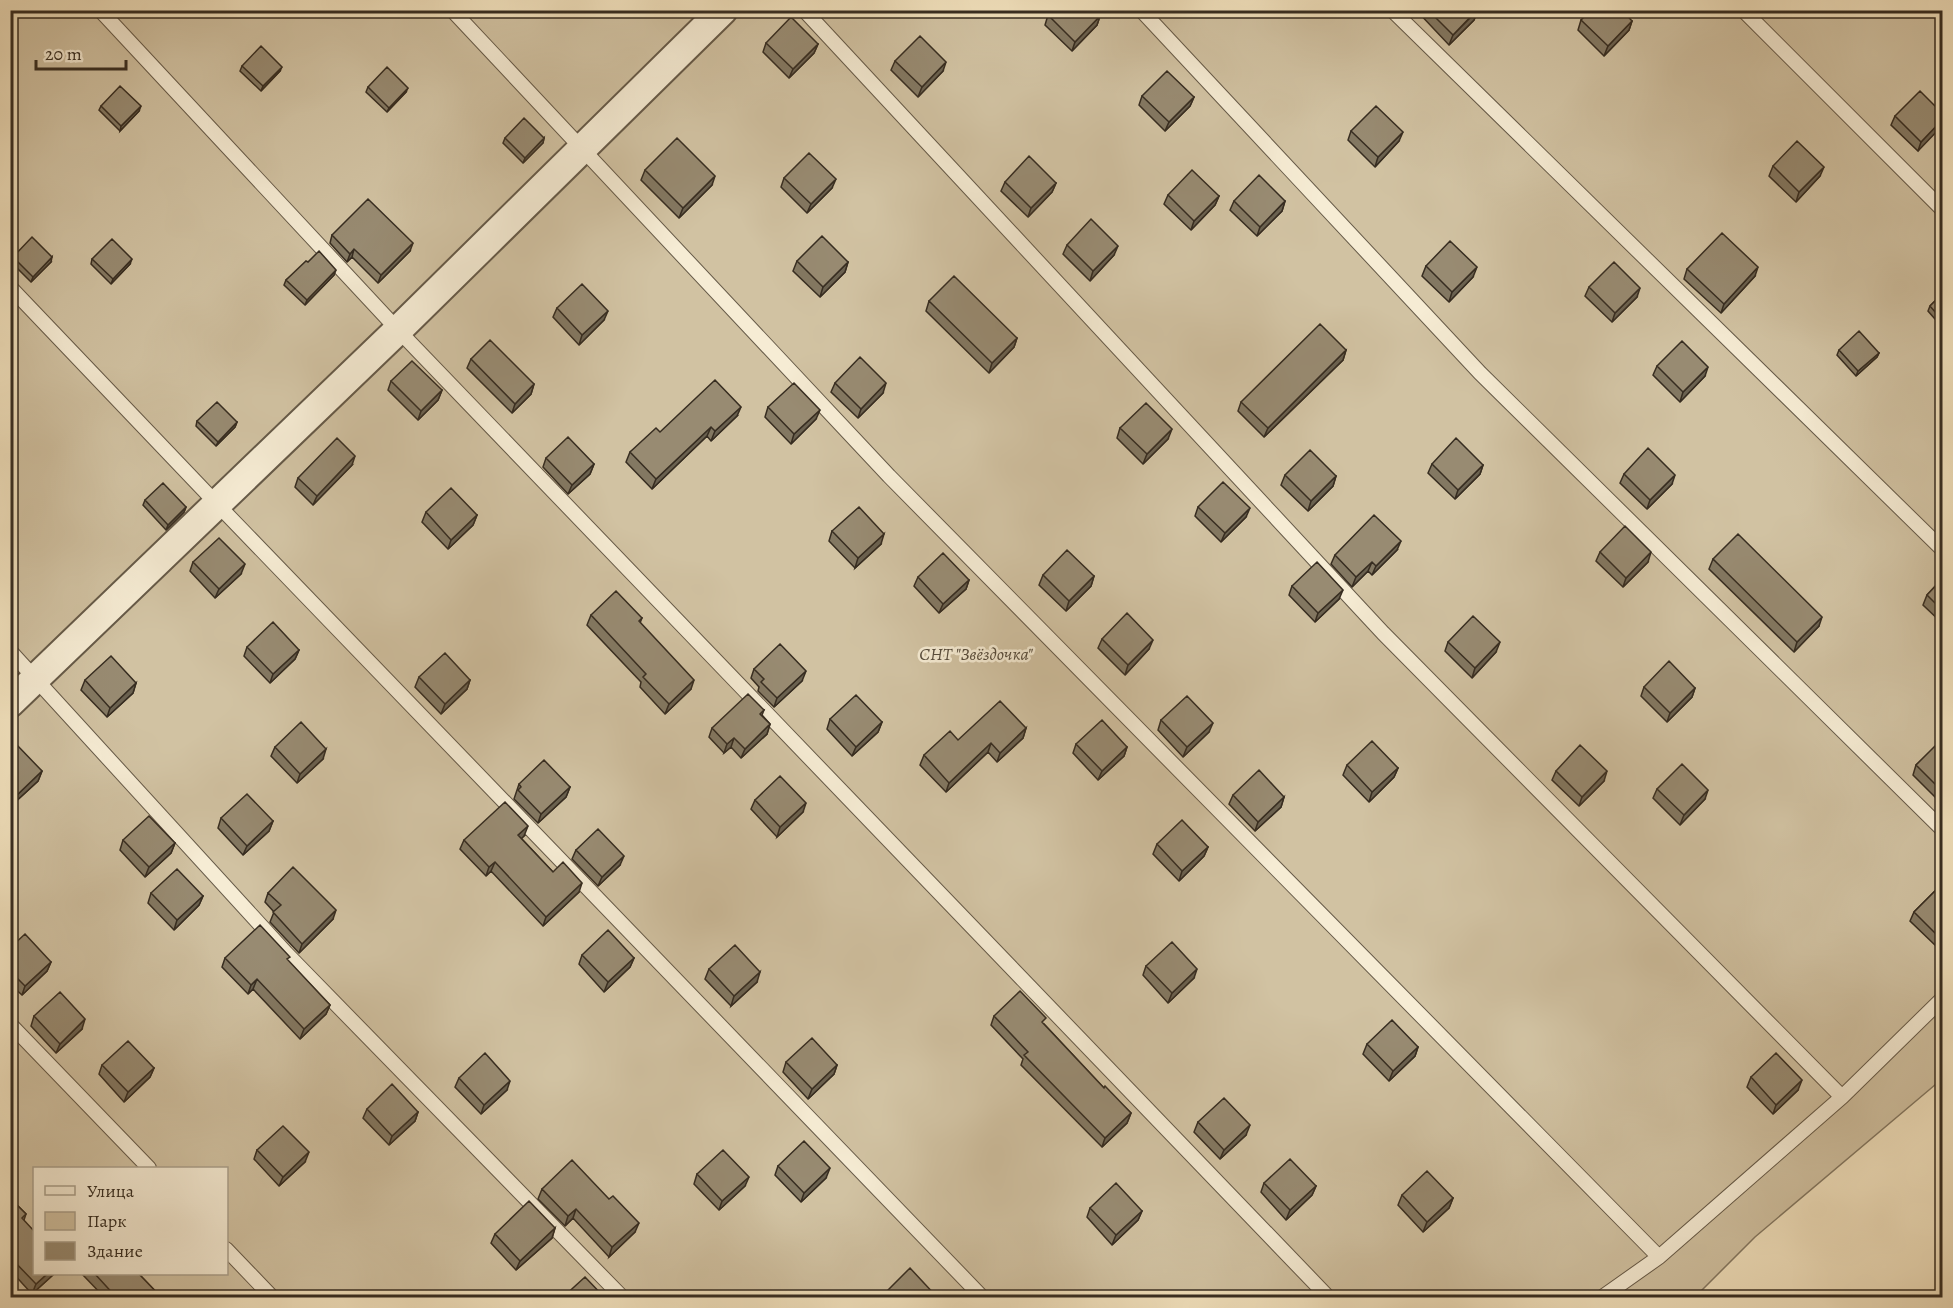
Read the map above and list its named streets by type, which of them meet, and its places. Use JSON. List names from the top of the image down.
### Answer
{
  "parks": ["СНТ \"Звёздочка\""],
  "legend": ["Улица", "Парк", "Здание"],
  "scale_bar": "20 m"
}
